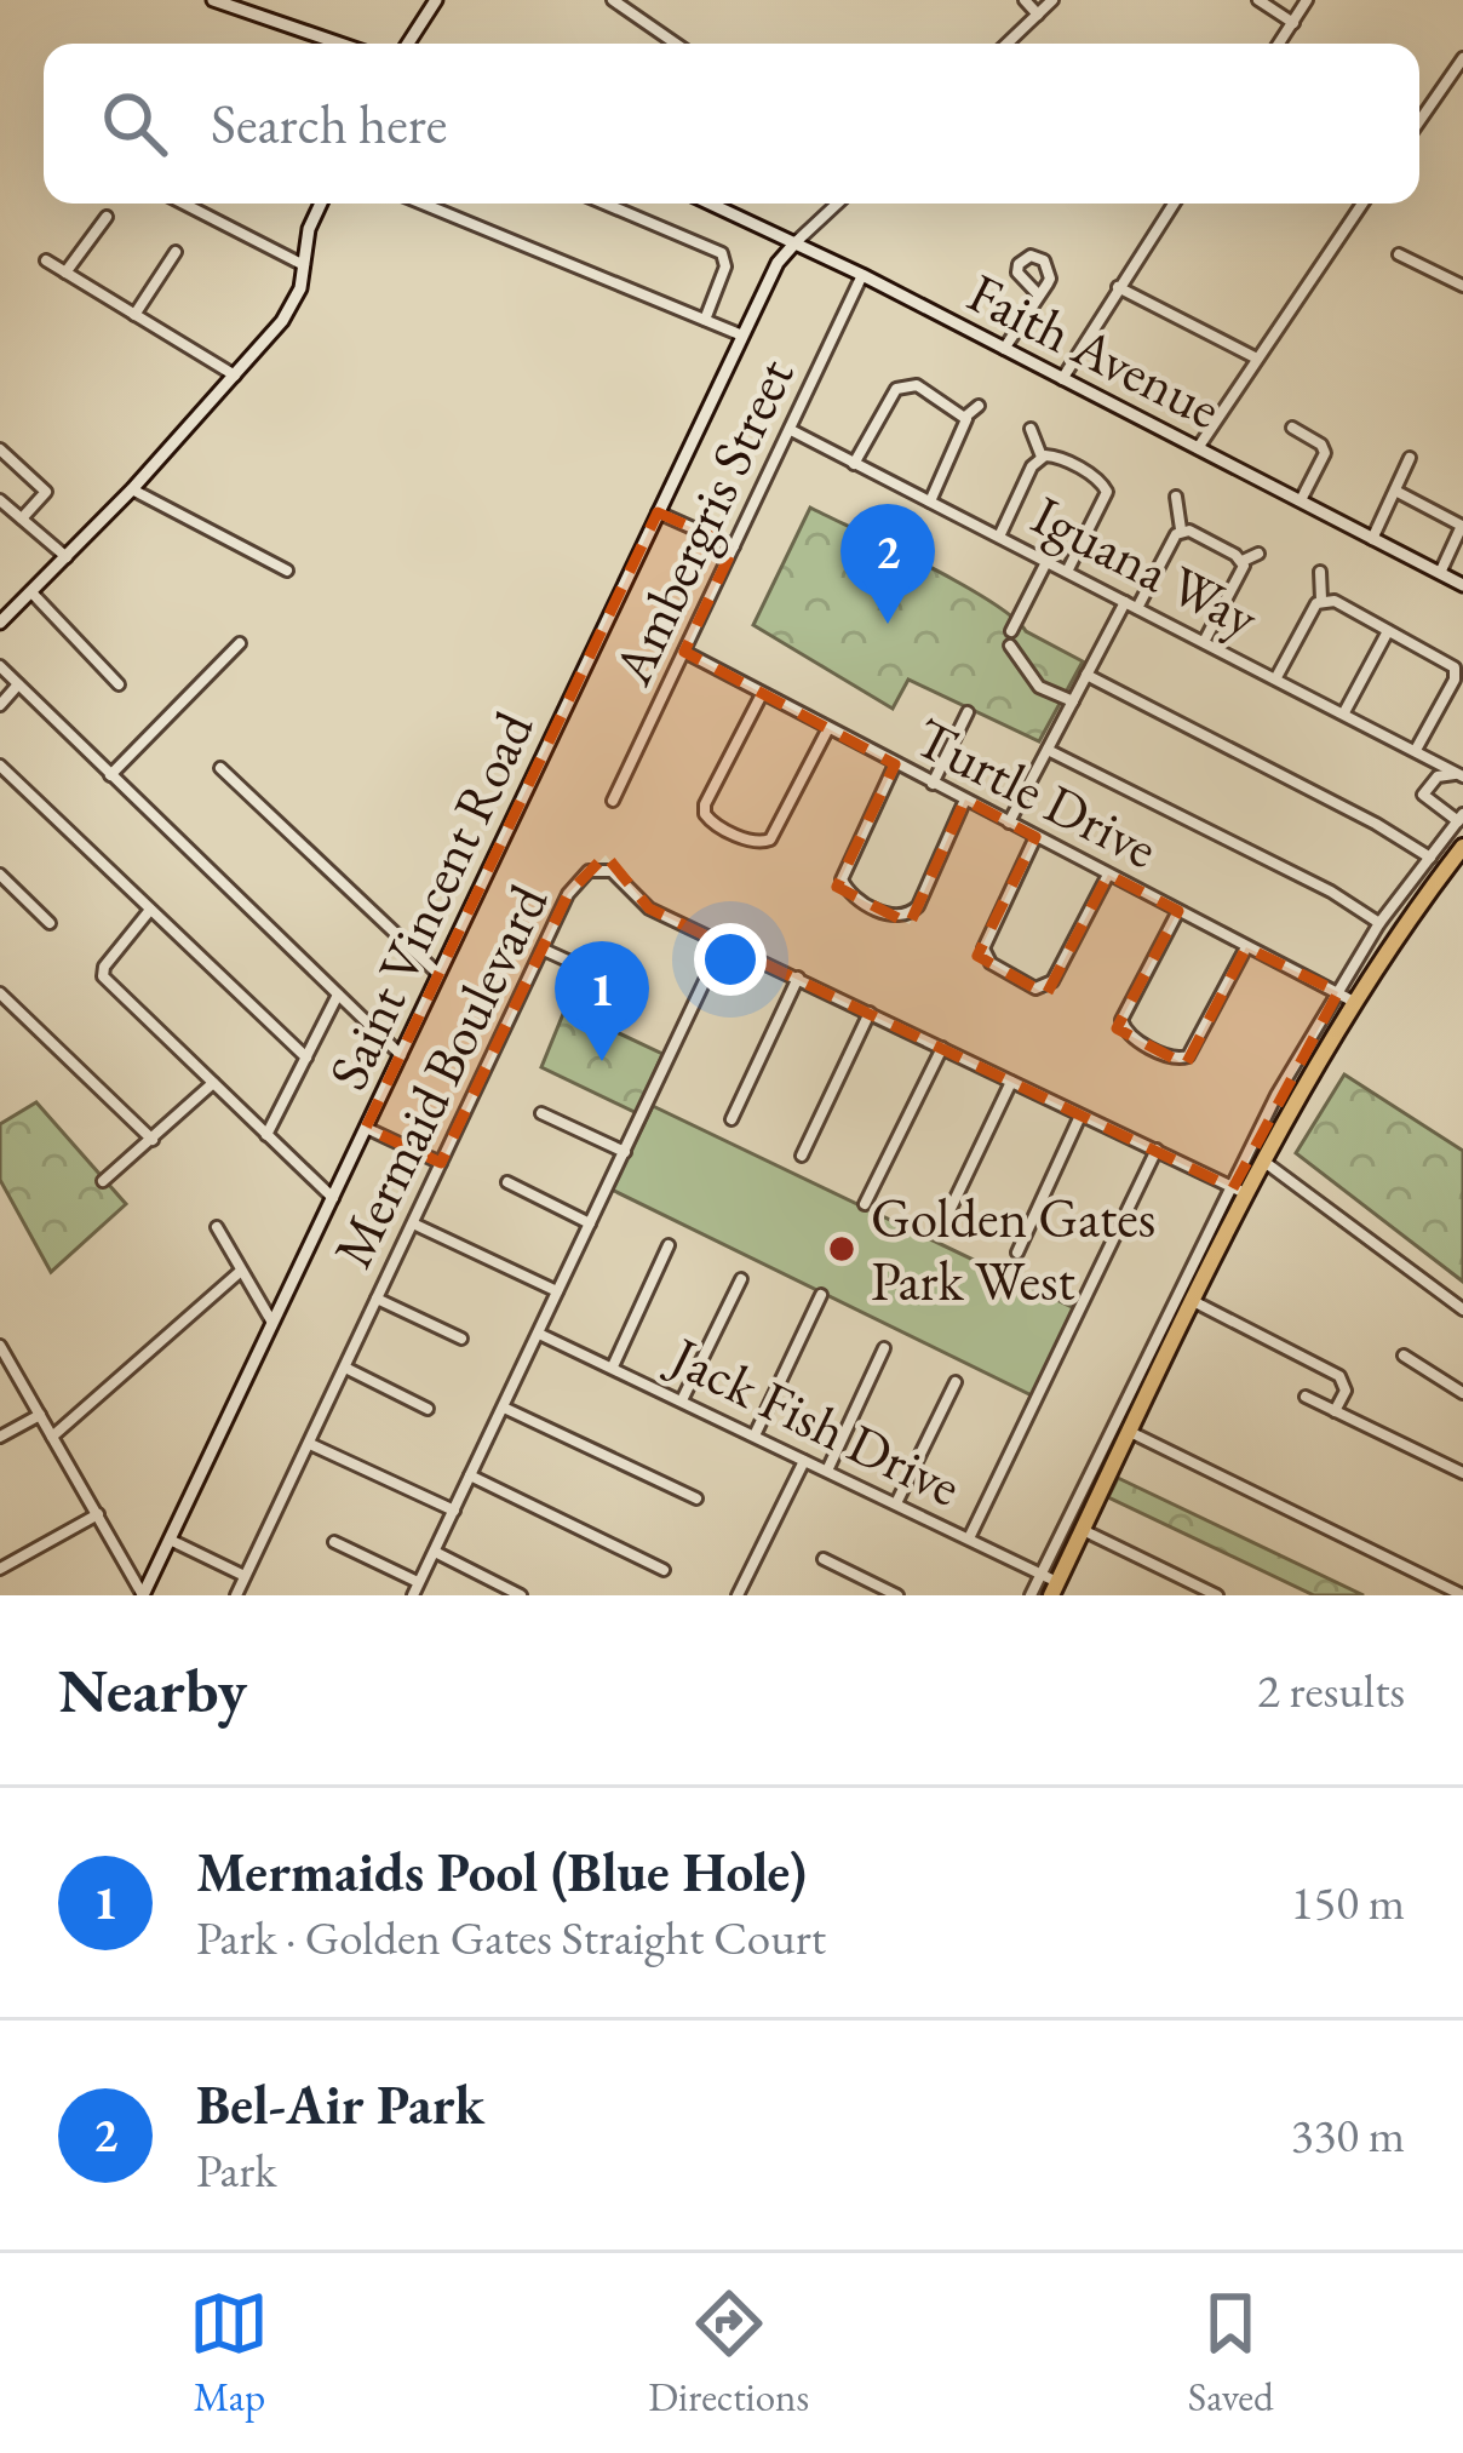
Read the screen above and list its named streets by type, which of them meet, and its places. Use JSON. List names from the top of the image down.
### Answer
{
  "streets": {
    "street": [
      "Faith Avenue",
      "Ambergris Street",
      "Iguana Way",
      "Turtle Drive",
      "Saint Vincent Road",
      "Mermaid Boulevard",
      "Jack Fish Drive"
    ]
  },
  "crossings": [
    ["Faith Avenue", "Ambergris Street"],
    ["Faith Avenue", "Saint Vincent Road"],
    ["Ambergris Street", "Iguana Way"],
    ["Ambergris Street", "Turtle Drive"]
  ],
  "places": ["Golden Gates Park West"],
  "page": {
    "search": "Search here",
    "pins": ["2", "1"],
    "heading": ["Nearby", "2 results"],
    "list": [
      {
        "mark": "1",
        "name": "Mermaids Pool (Blue Hole)",
        "note": "Park · Golden Gates Straight Court",
        "value": "150 m"
      },
      {
        "mark": "2",
        "name": "Bel-Air Park",
        "note": "Park",
        "value": "330 m"
      }
    ],
    "nav": ["Map", "Directions", "Saved"]
  }
}
